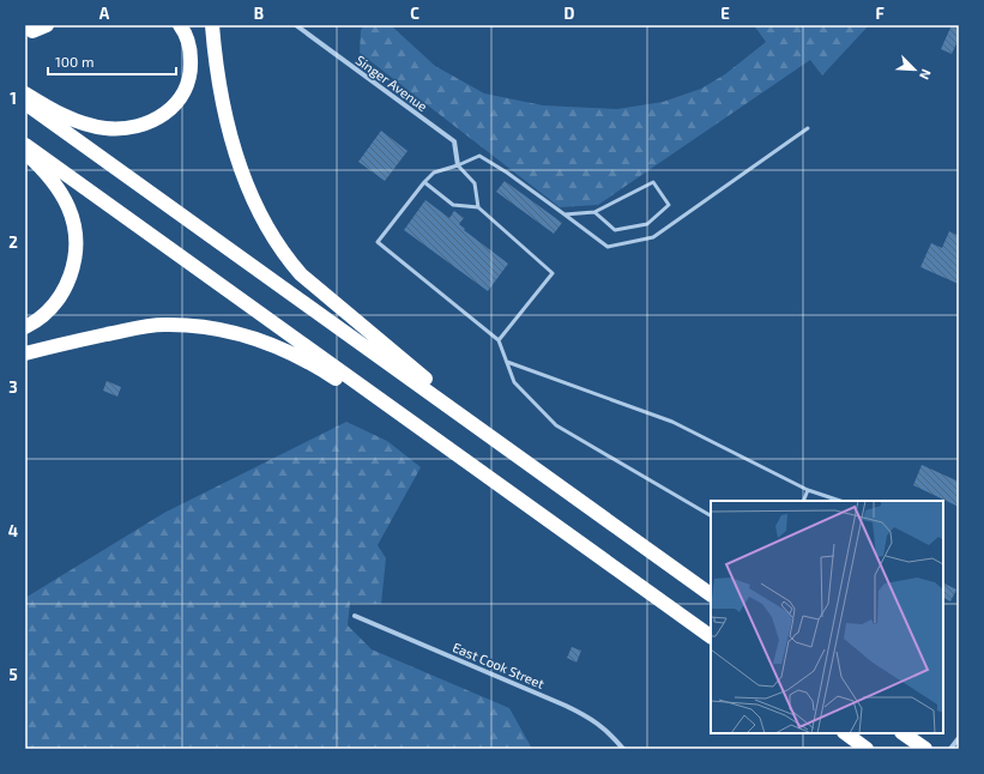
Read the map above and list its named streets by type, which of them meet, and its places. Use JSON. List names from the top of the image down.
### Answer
{
  "streets": {
    "street": ["Singer Avenue", "East Cook Street"]
  },
  "scale_bar": "100 m",
  "north": "bottom right",
  "grid": {
    "columns": [
      "A",
      "B",
      "C",
      "D",
      "E",
      "F"
    ],
    "rows": [
      "1",
      "2",
      "3",
      "4",
      "5"
    ]
  }
}
